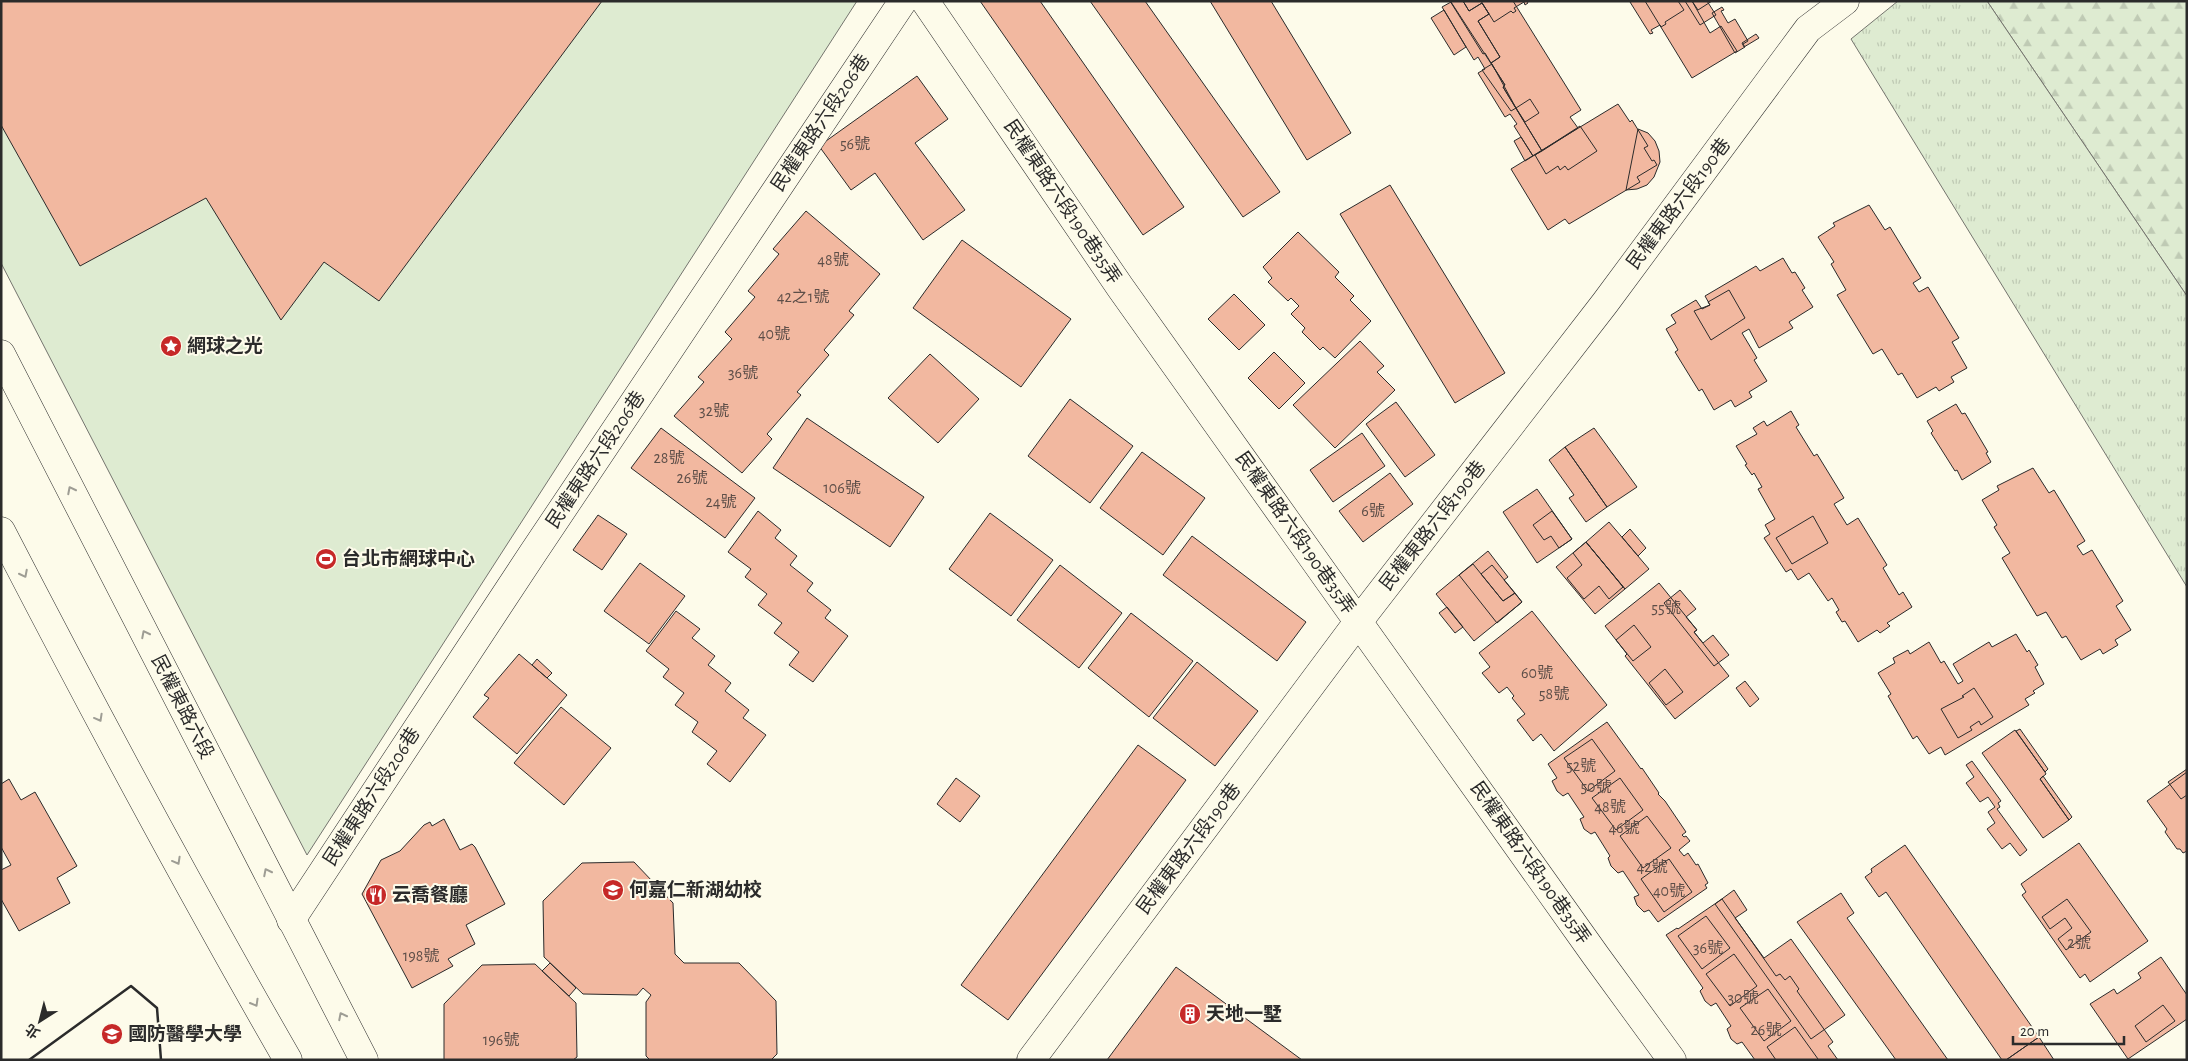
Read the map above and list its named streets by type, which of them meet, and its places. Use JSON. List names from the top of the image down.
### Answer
{
  "streets": {
    "street": [
      "民權東路六段206巷",
      "民權東路六段190巷35弄",
      "民權東路六段190巷",
      "民權東路六段"
    ]
  },
  "crossings": [
    ["民權東路六段206巷", "民權東路六段"],
    ["民權東路六段190巷35弄", "民權東路六段190巷"]
  ],
  "places": {
    "place": ["網球之光"],
    "sports": ["台北市網球中心"],
    "school or university": ["何嘉仁新湖幼校", "國防醫學大學"],
    "restaurant": ["云喬餐廳"],
    "building": ["天地一墅"]
  },
  "house_numbers": [
    "56號",
    "48號",
    "42之1號",
    "40號",
    "36號",
    "32號",
    "28號",
    "26號",
    "106號",
    "24號",
    "6號",
    "55號",
    "60號",
    "58號",
    "52號",
    "50號",
    "48號",
    "46號",
    "42號",
    "40號",
    "2號",
    "36號",
    "198號",
    "30號",
    "26號",
    "196號"
  ],
  "scale_bar": "20 m",
  "north": "bottom left"
}
